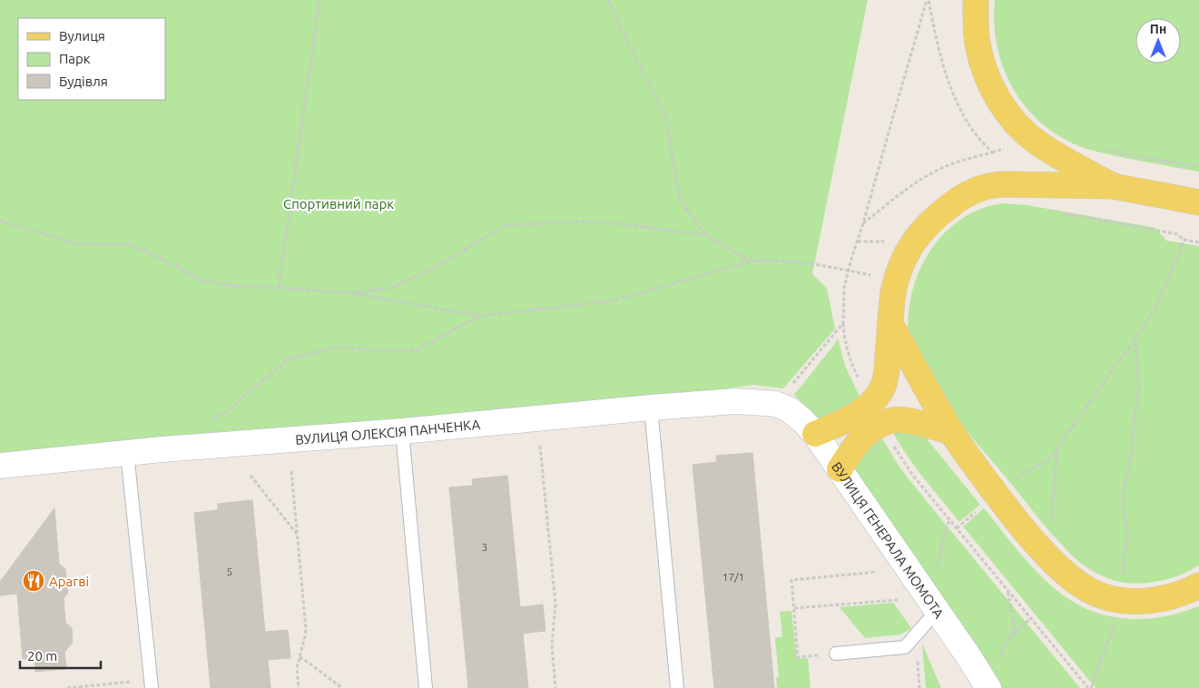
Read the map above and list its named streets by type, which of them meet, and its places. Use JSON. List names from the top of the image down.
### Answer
{
  "streets": {
    "street": ["ВУЛИЦЯ ОЛЕКСІЯ ПАНЧЕНКА", "ВУЛИЦЯ ГЕНЕРАЛА МОМОТА"]
  },
  "crossings": [
    ["ВУЛИЦЯ ОЛЕКСІЯ ПАНЧЕНКА", "ВУЛИЦЯ ГЕНЕРАЛА МОМОТА"]
  ],
  "parks": ["Спортивний парк"],
  "places": {
    "restaurant": ["Арагві"]
  },
  "house_numbers": ["3", "5", "17/1"],
  "legend": ["Вулиця", "Парк", "Будівля"],
  "scale_bar": "20 m",
  "north": "top"
}
